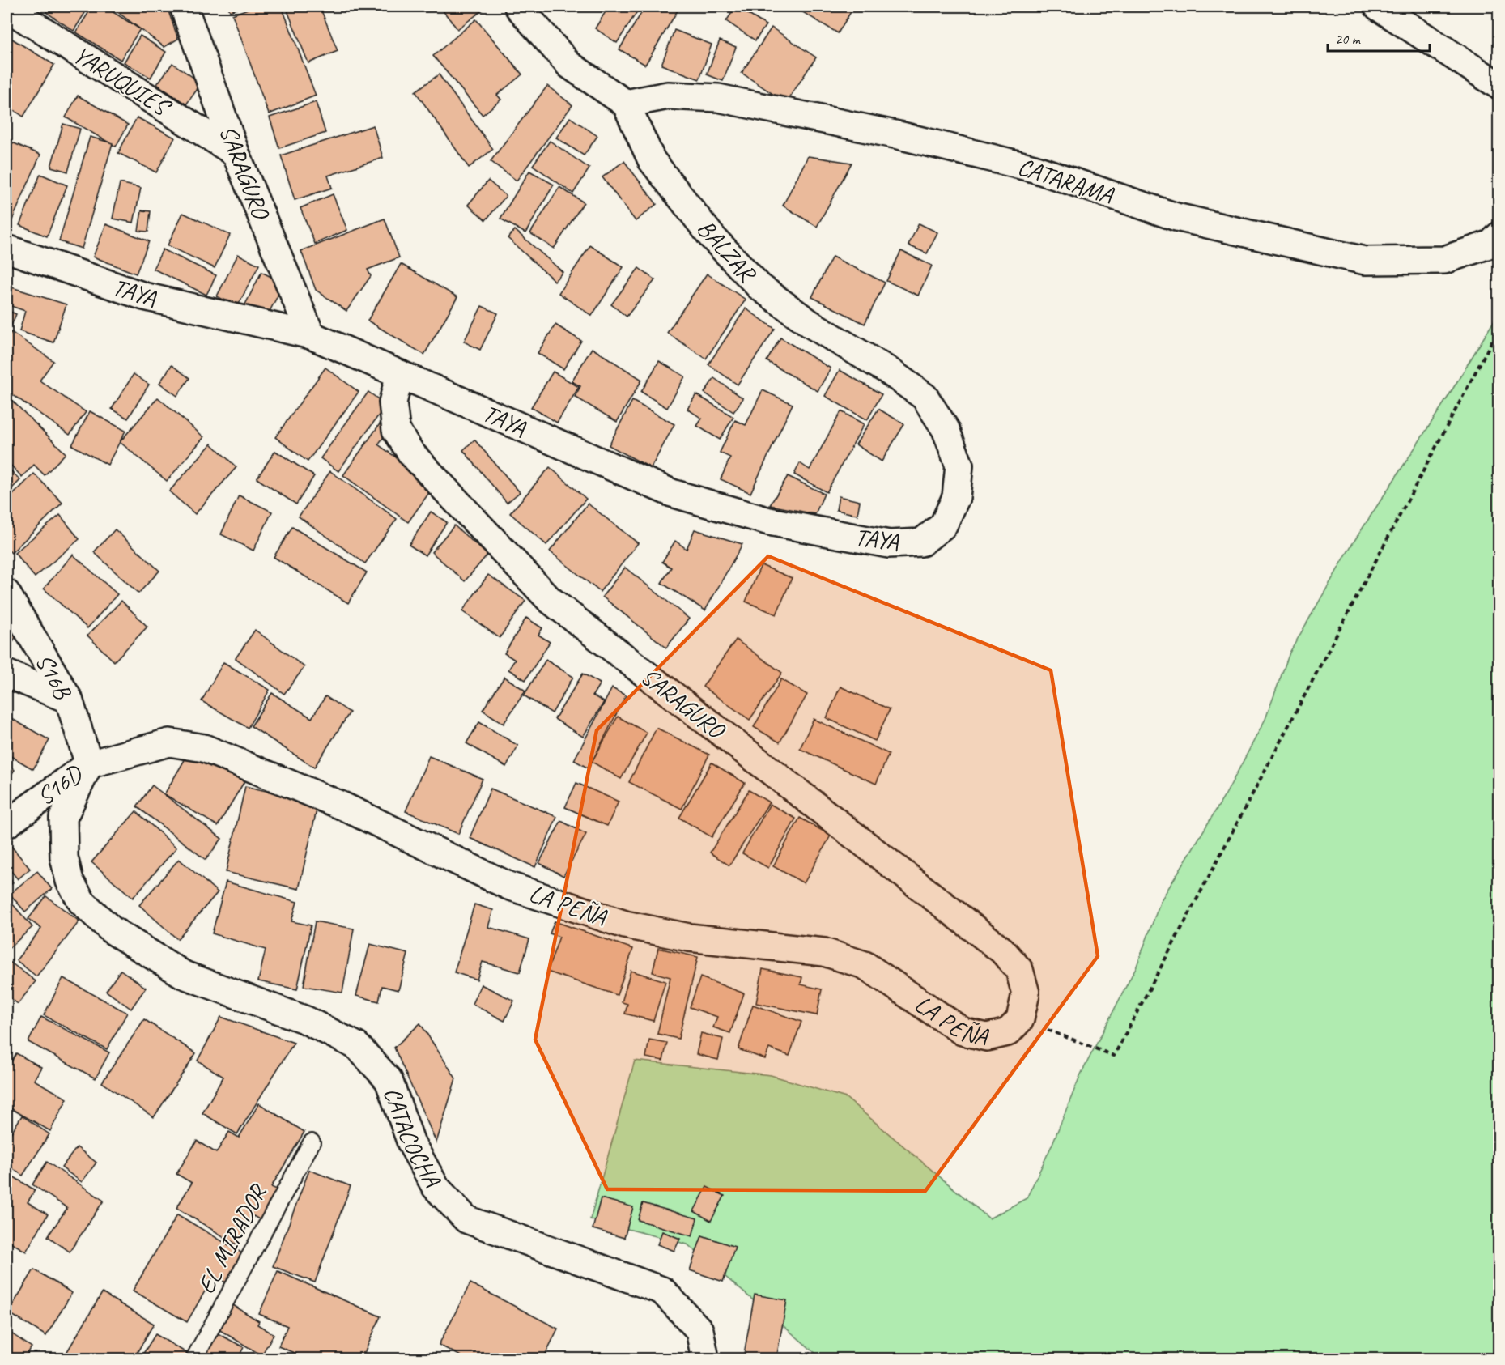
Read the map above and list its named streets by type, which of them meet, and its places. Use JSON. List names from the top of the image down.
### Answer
{
  "streets": {
    "street": [
      "YARUQUIES",
      "SARAGURO",
      "CATARAMA",
      "BALZAR",
      "TAYA",
      "S16B",
      "S16D",
      "LA PEÑA",
      "CATACOCHA"
    ],
    "lane": ["EL MIRADOR"]
  },
  "crossings": [
    ["YARUQUIES", "SARAGURO"],
    ["SARAGURO", "TAYA"],
    ["SARAGURO", "LA PEÑA"],
    ["CATARAMA", "BALZAR"],
    ["BALZAR", "TAYA"],
    ["S16B", "S16D"],
    ["S16B", "LA PEÑA"],
    ["S16B", "CATACOCHA"],
    ["S16D", "LA PEÑA"],
    ["S16D", "CATACOCHA"],
    ["LA PEÑA", "CATACOCHA"]
  ],
  "scale_bar": "20 m"
}
